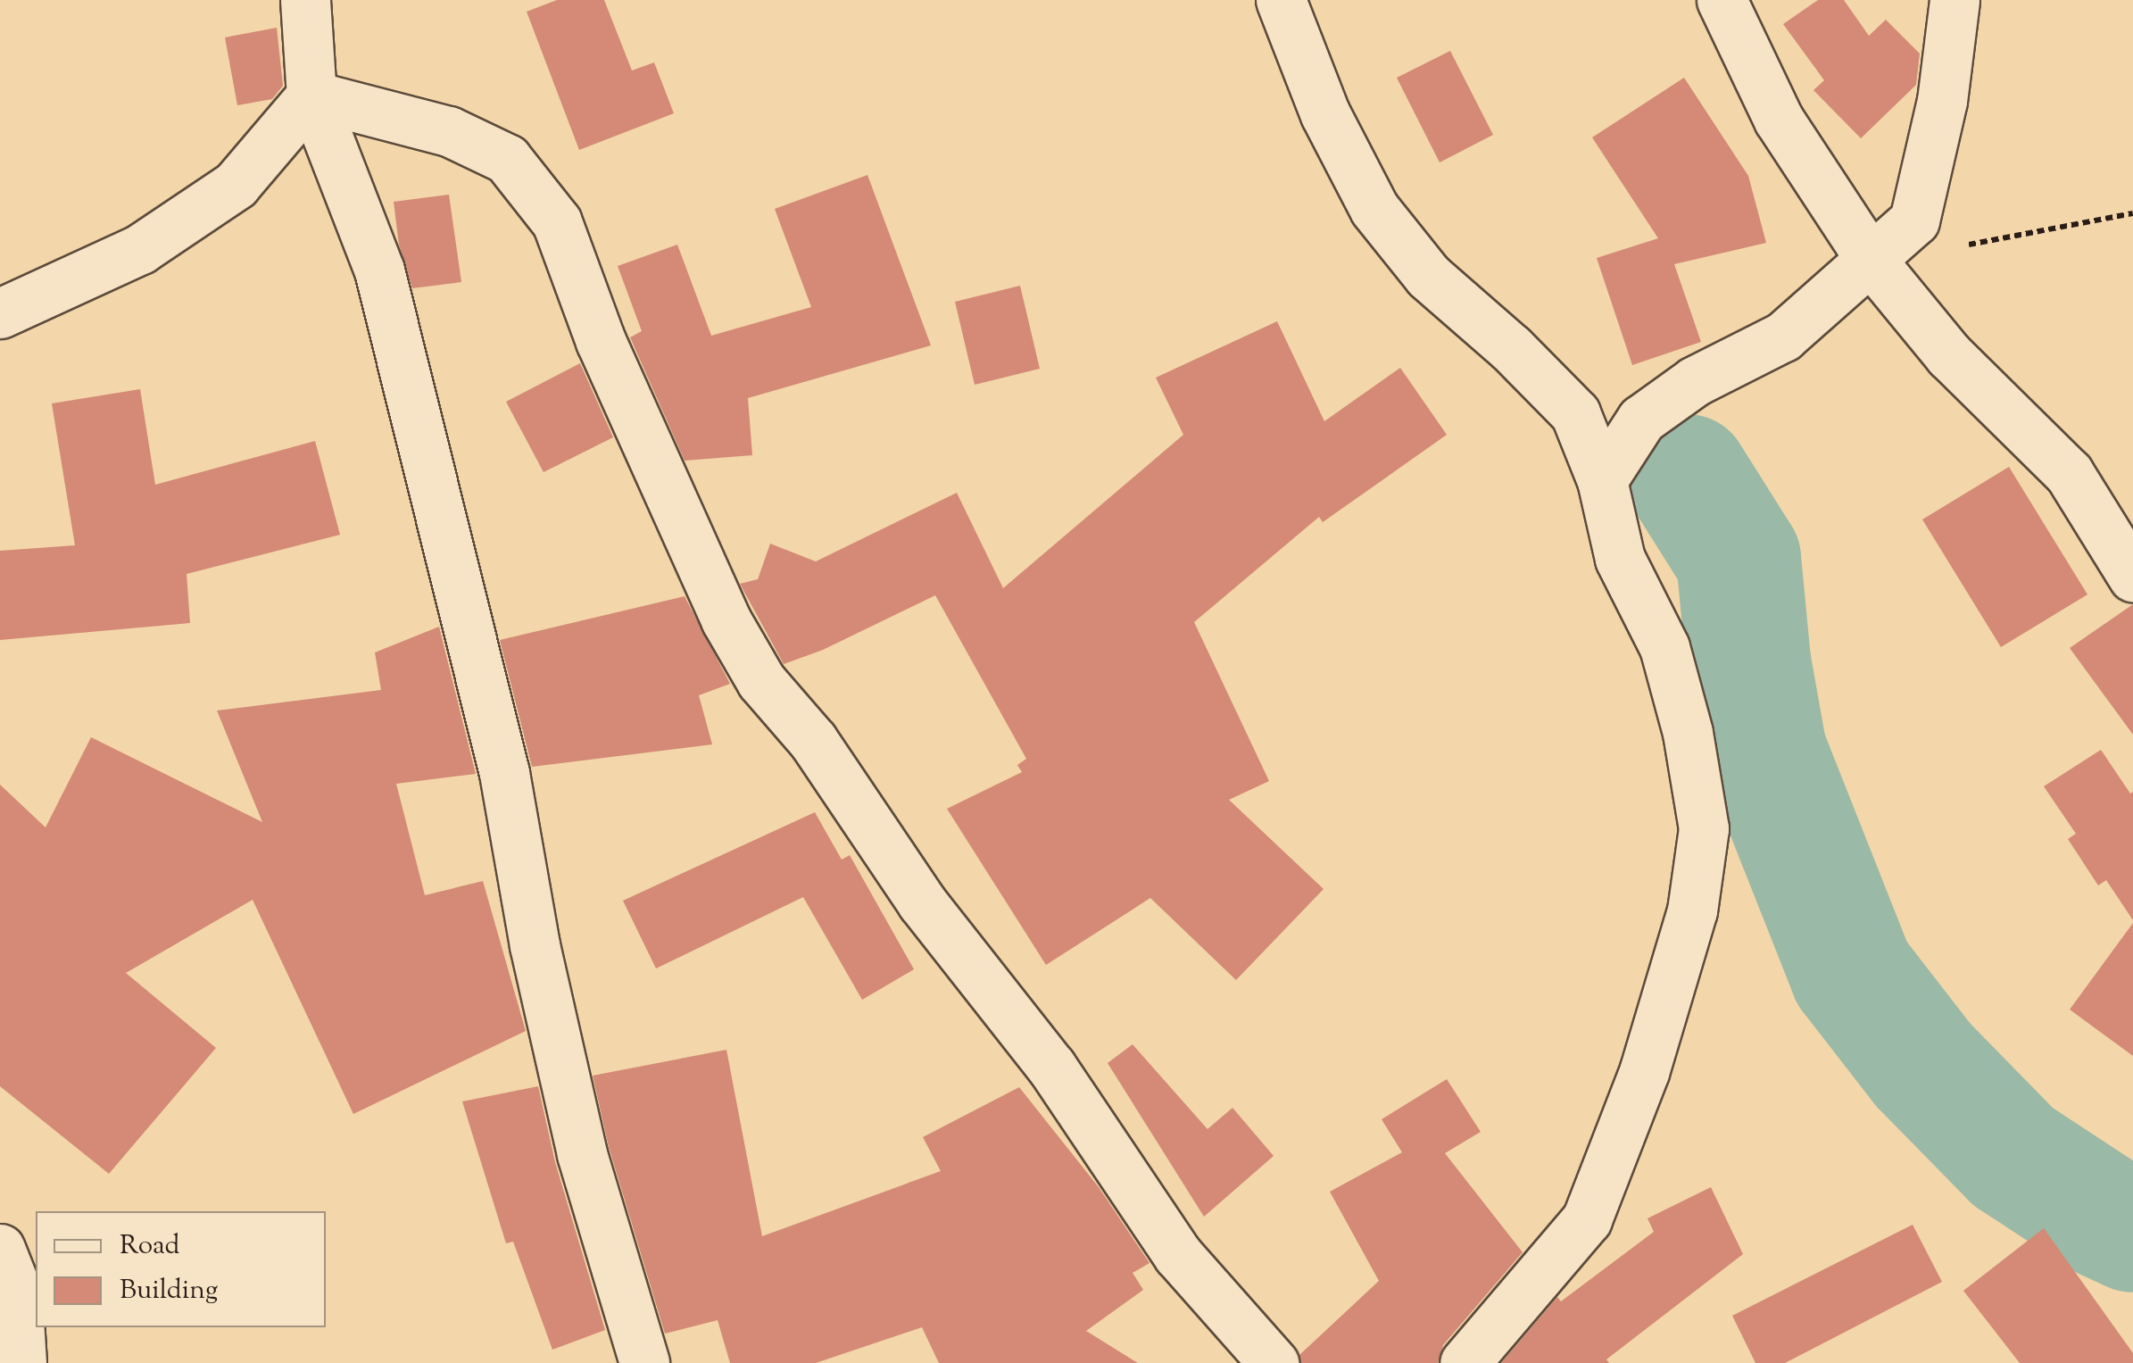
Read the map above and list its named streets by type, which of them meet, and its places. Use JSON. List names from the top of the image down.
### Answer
{
  "legend": ["Road", "Building"]
}
